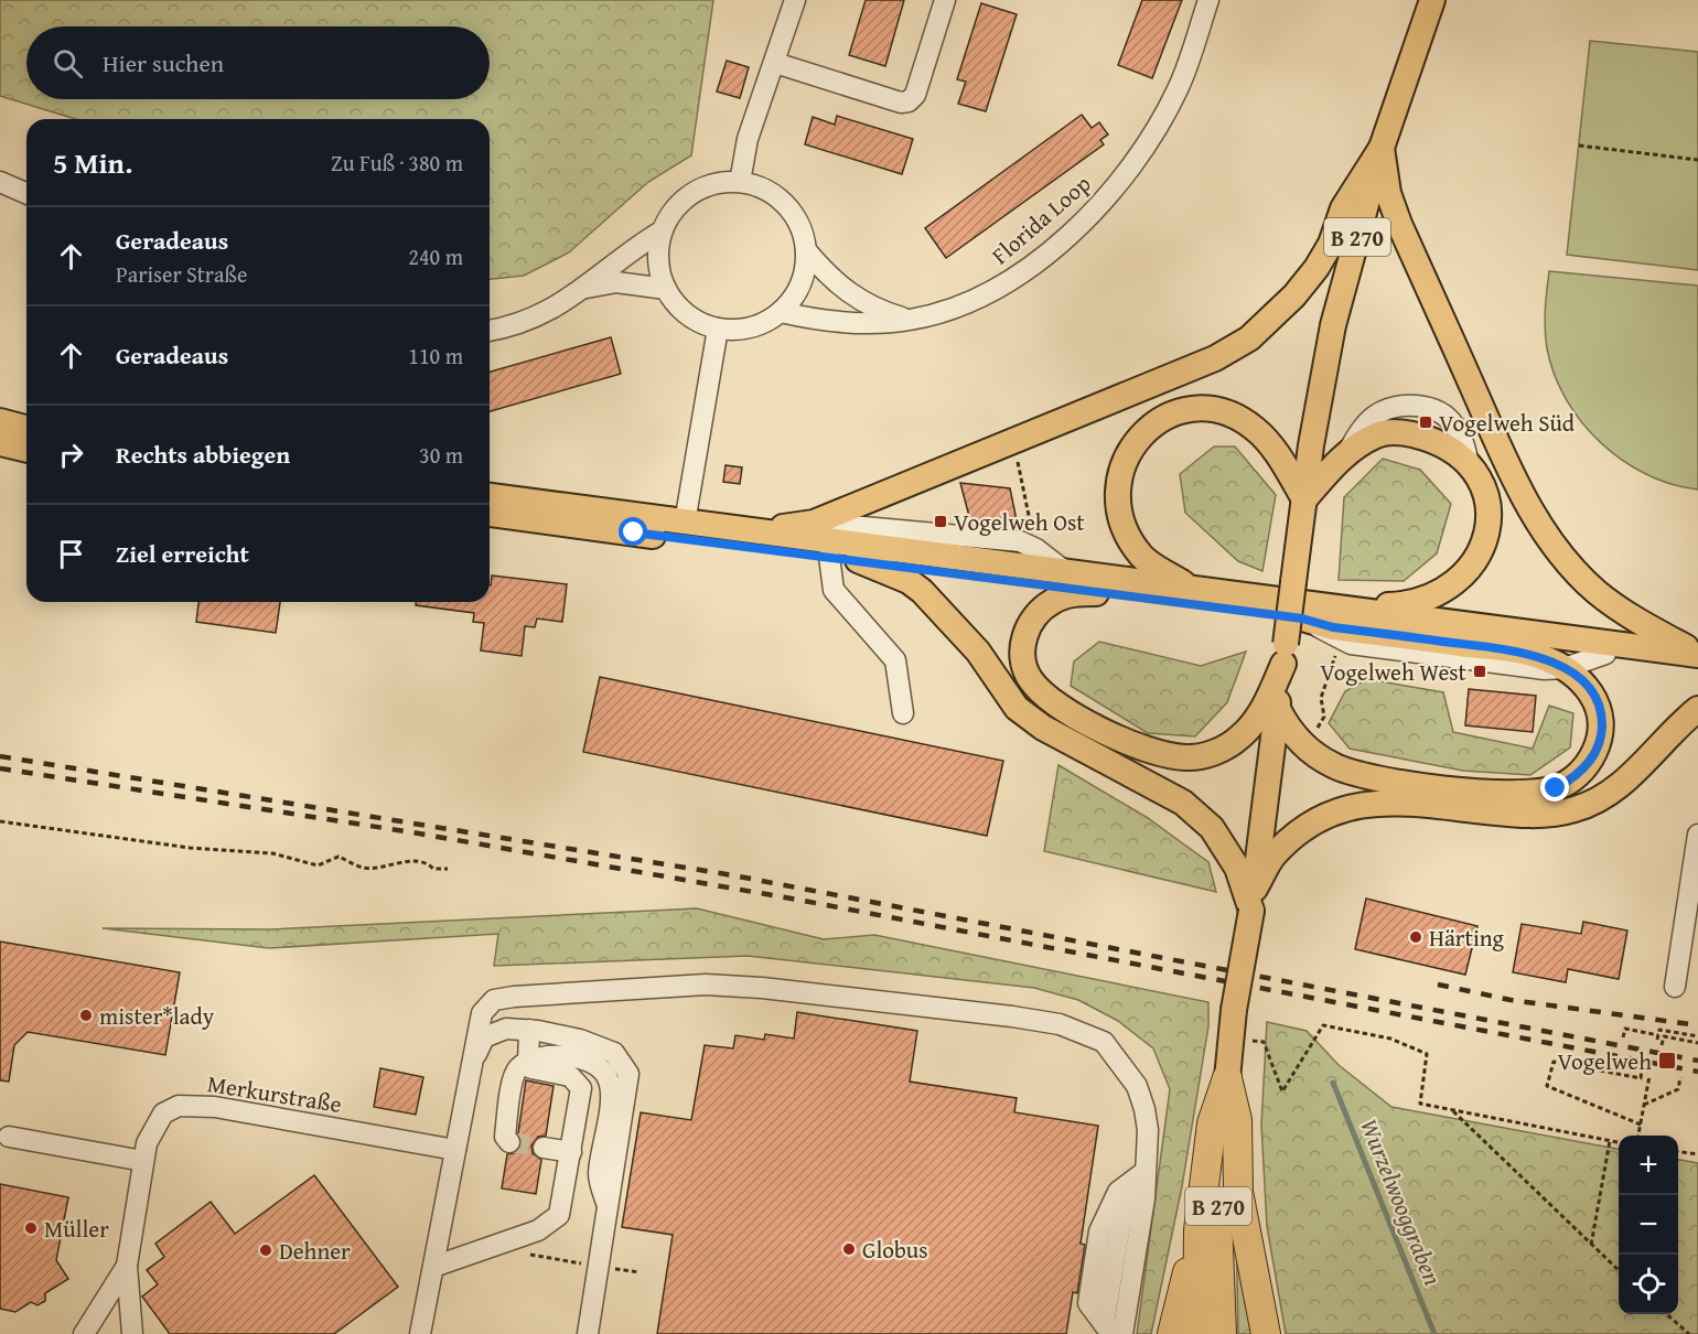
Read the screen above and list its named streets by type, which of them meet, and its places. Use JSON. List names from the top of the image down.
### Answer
{
  "streets": {
    "highway": ["B 270"],
    "street": ["Florida Loop", "Merkurstraße"]
  },
  "water": ["Wurzelwooggraben"],
  "places": {
    "transit": [
      "Vogelweh Süd",
      "Vogelweh Ost",
      "Vogelweh West",
      "Vogelweh"
    ],
    "other": [
      "Härting",
      "mister*lady",
      "Müller",
      "Globus",
      "Dehner"
    ]
  },
  "page": {
    "search": "Hier suchen",
    "heading": ["5 Min.", "Zu Fuß · 380 m"],
    "list": [
      ["Geradeaus", "Pariser Straße", "240 m"],
      ["Geradeaus", "110 m"],
      ["Rechts abbiegen", "30 m"],
      "Ziel erreicht"
    ],
    "map_buttons": ["+", "−"]
  }
}
